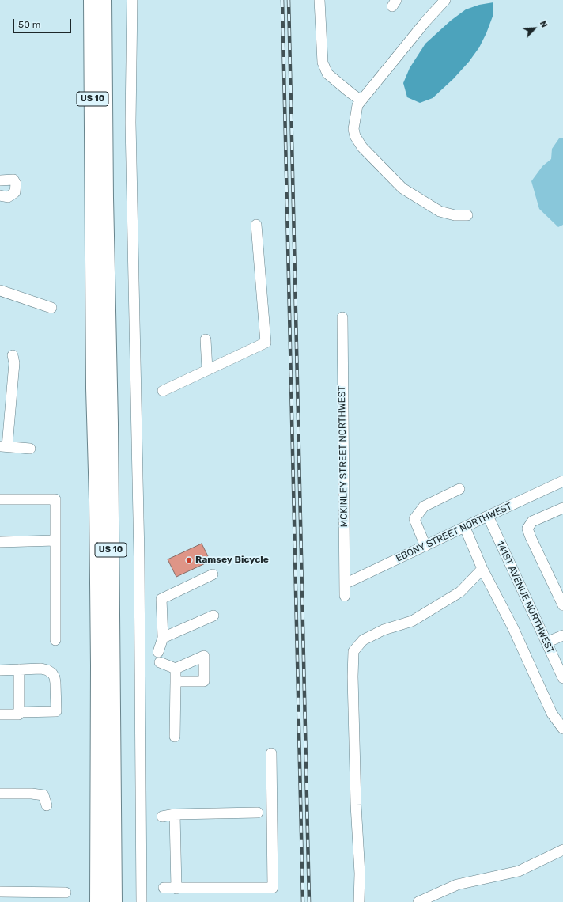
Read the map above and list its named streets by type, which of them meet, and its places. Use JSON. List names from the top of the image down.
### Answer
{
  "streets": {
    "highway": ["US 10"],
    "street": ["MCKINLEY STREET NORTHWEST", "EBONY STREET NORTHWEST", "141ST AVENUE NORTHWEST"]
  },
  "crossings": [
    ["MCKINLEY STREET NORTHWEST", "EBONY STREET NORTHWEST"],
    ["EBONY STREET NORTHWEST", "141ST AVENUE NORTHWEST"]
  ],
  "places": ["Ramsey Bicycle"],
  "scale_bar": "50 m",
  "north": "top right"
}
